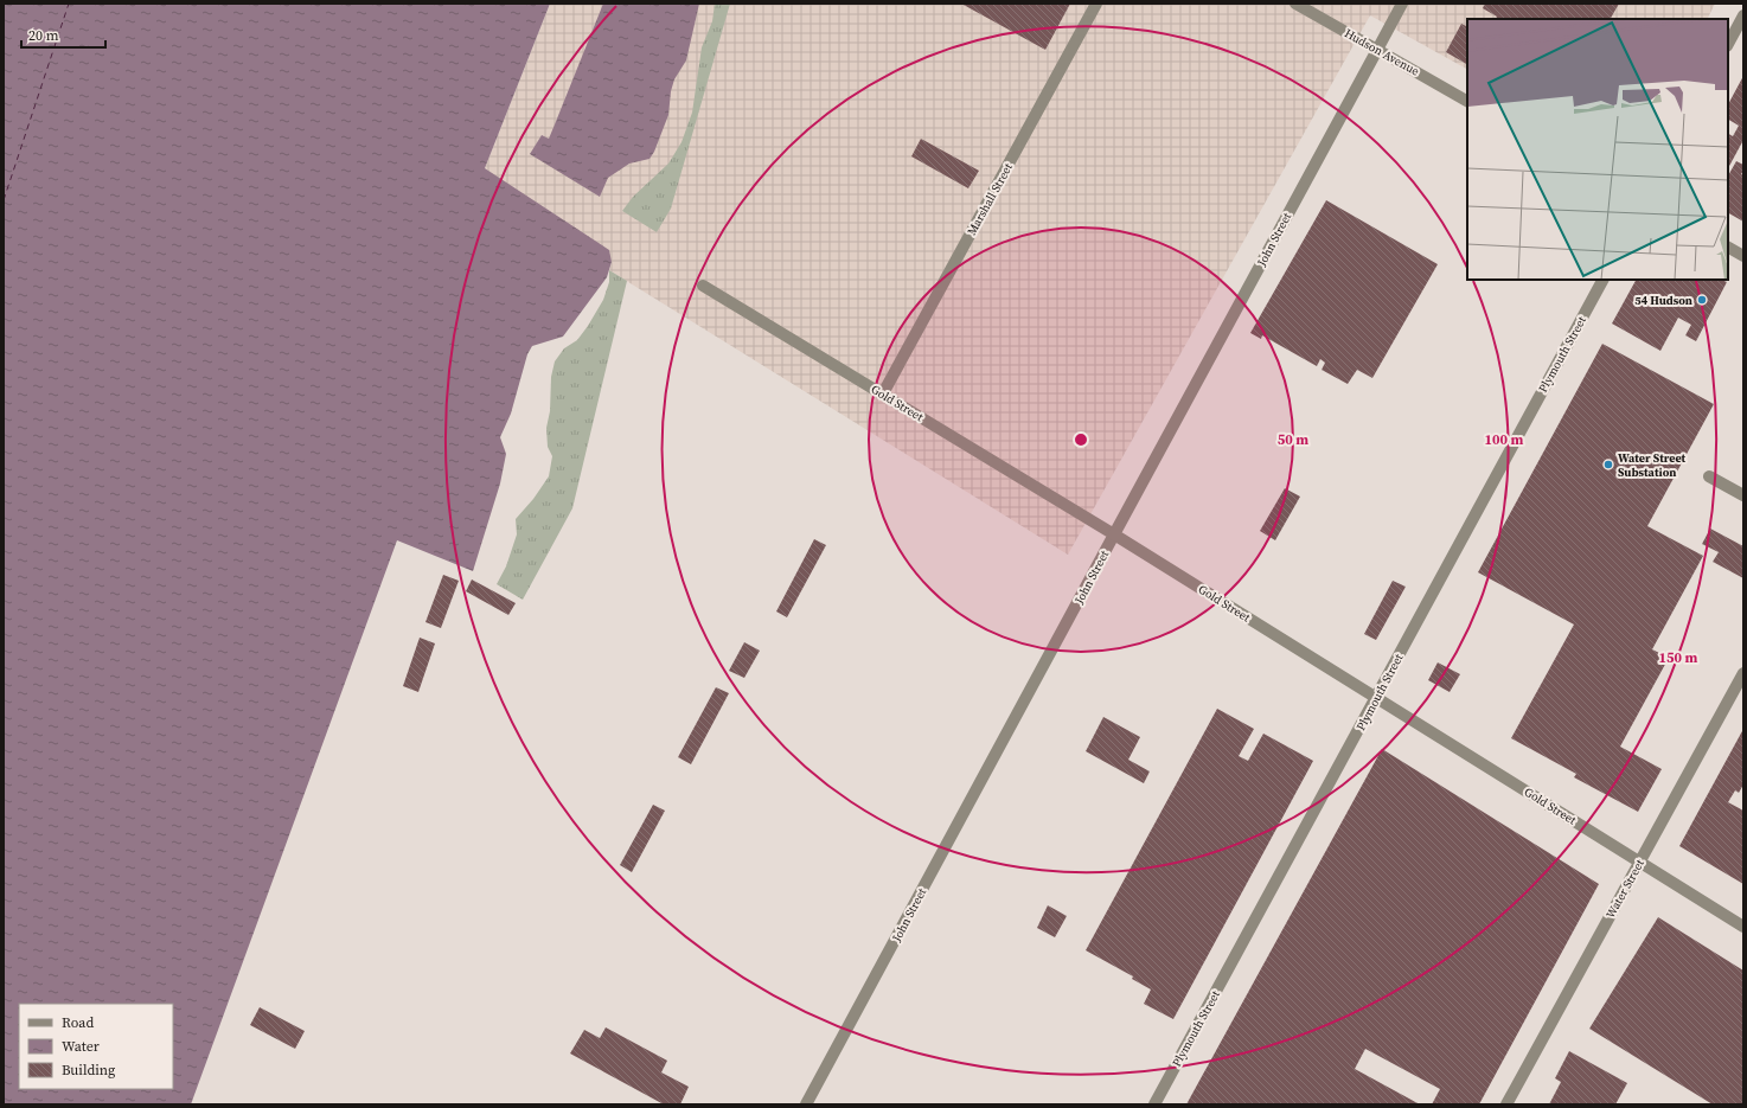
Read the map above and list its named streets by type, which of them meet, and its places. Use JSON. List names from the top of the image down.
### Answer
{
  "streets": {
    "street": [
      "Hudson Avenue",
      "Marshall Street",
      "John Street",
      "Plymouth Street",
      "Gold Street",
      "Water Street"
    ]
  },
  "crossings": [
    ["Hudson Avenue", "John Street"],
    ["Marshall Street", "Gold Street"],
    ["John Street", "Gold Street"],
    ["Plymouth Street", "Gold Street"],
    ["Gold Street", "Water Street"]
  ],
  "places": ["54 Hudson", "Water Street Substation"],
  "legend": ["Road", "Water", "Building"],
  "scale_bar": "20 m",
  "rings": ["50 m", "100 m", "150 m"]
}
